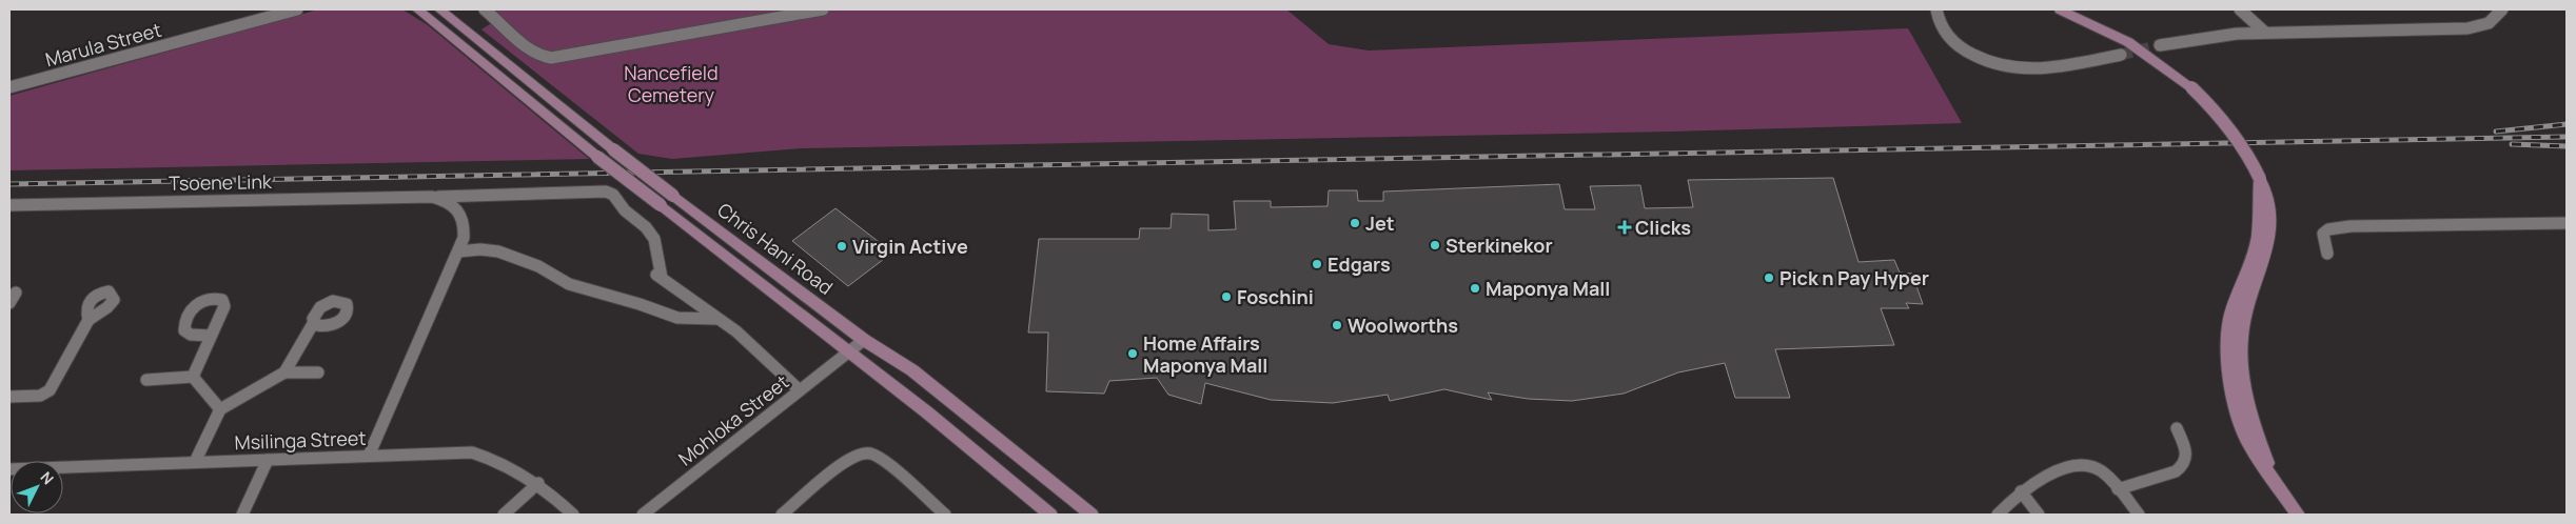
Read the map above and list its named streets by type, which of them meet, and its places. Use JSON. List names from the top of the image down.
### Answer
{
  "streets": {
    "main road": ["Chris Hani Road"],
    "street": [
      "Marula Street",
      "Tsoene Link",
      "Mohloka Street",
      "Msilinga Street"
    ]
  },
  "crossings": [
    ["Chris Hani Road", "Mohloka Street"]
  ],
  "parks": ["Nancefield Cemetery"],
  "places": {
    "other": [
      "Jet",
      "Sterkinekor",
      "Virgin Active",
      "Edgars",
      "Pick n Pay Hyper",
      "Maponya Mall",
      "Foschini",
      "Woolworths",
      "Home Affairs Maponya Mall"
    ],
    "health": ["Clicks"]
  },
  "north": "top right"
}
